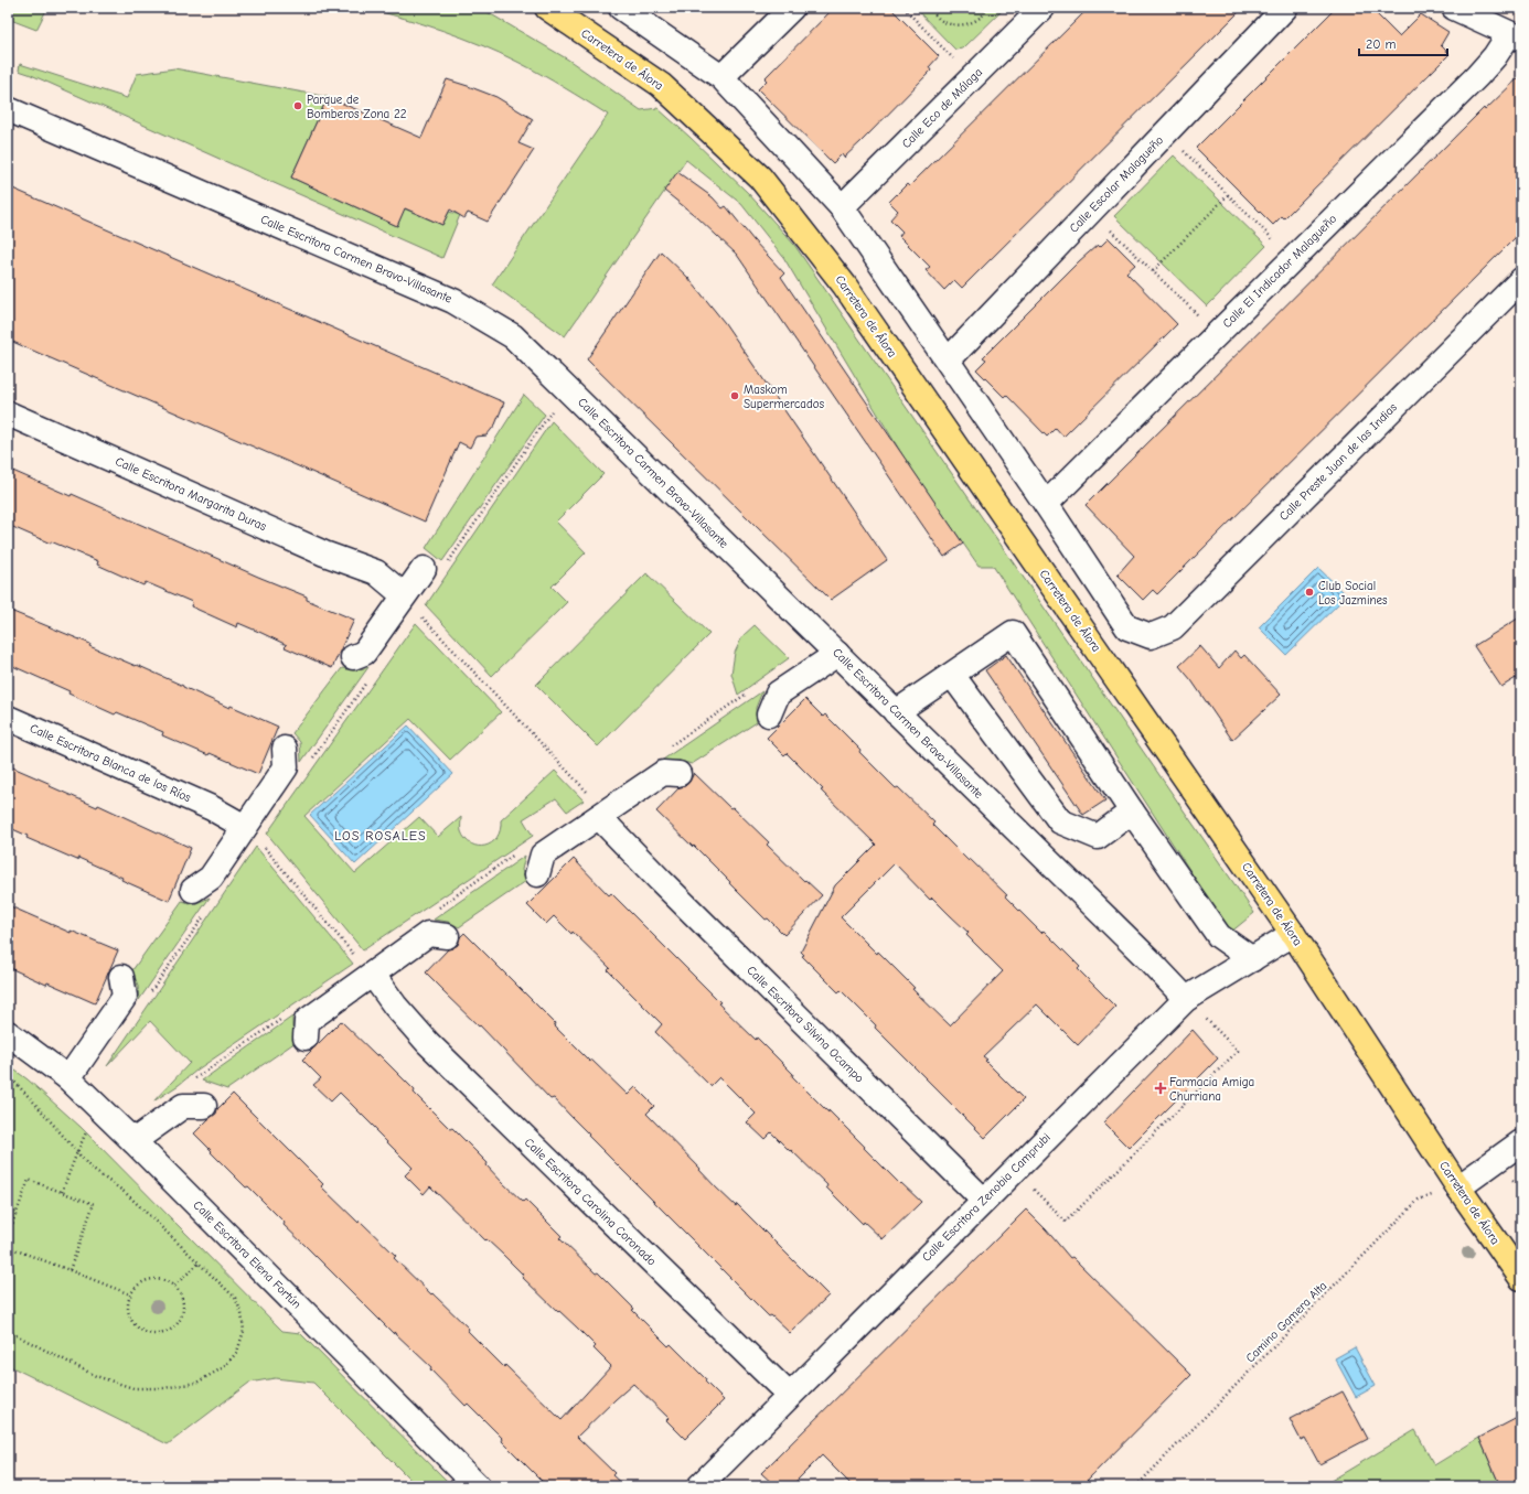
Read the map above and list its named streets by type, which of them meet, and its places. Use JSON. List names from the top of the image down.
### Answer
{
  "streets": {
    "main road": ["Carretera de Álora"],
    "street": [
      "Calle Eco de Málaga",
      "Calle Escolar Malagueño",
      "Calle Escritora Carmen Bravo-Villasante",
      "Calle El Indicador Malagueño",
      "Calle Preste Juan de las Indias",
      "Calle Escritora Margarita Duras",
      "Calle Escritora Blanca de los Ríos",
      "Calle Escritora Silvina Ocampo",
      "Calle Escritora Zenobia Camprubi",
      "Calle Escritora Carolina Coronado",
      "Calle Escritora Elena Fortún"
    ],
    "path": ["Camino Gamera Alta"]
  },
  "crossings": [
    ["Carretera de Álora", "Calle Escritora Zenobia Camprubi"],
    ["Carretera de Álora", "Camino Gamera Alta"],
    ["Calle Escritora Carmen Bravo-Villasante", "Calle Escritora Zenobia Camprubi"],
    ["Calle El Indicador Malagueño", "Calle Preste Juan de las Indias"],
    ["Calle Escritora Silvina Ocampo", "Calle Escritora Zenobia Camprubi"],
    ["Calle Escritora Zenobia Camprubi", "Calle Escritora Carolina Coronado"]
  ],
  "districts": ["LOS ROSALES"],
  "places": {
    "other": ["Parque de Bomberos Zona 22", "Maskom Supermercados", "Club Social Los Jazmines"],
    "health": ["Farmacia Amiga Churriana"]
  },
  "scale_bar": "20 m"
}
